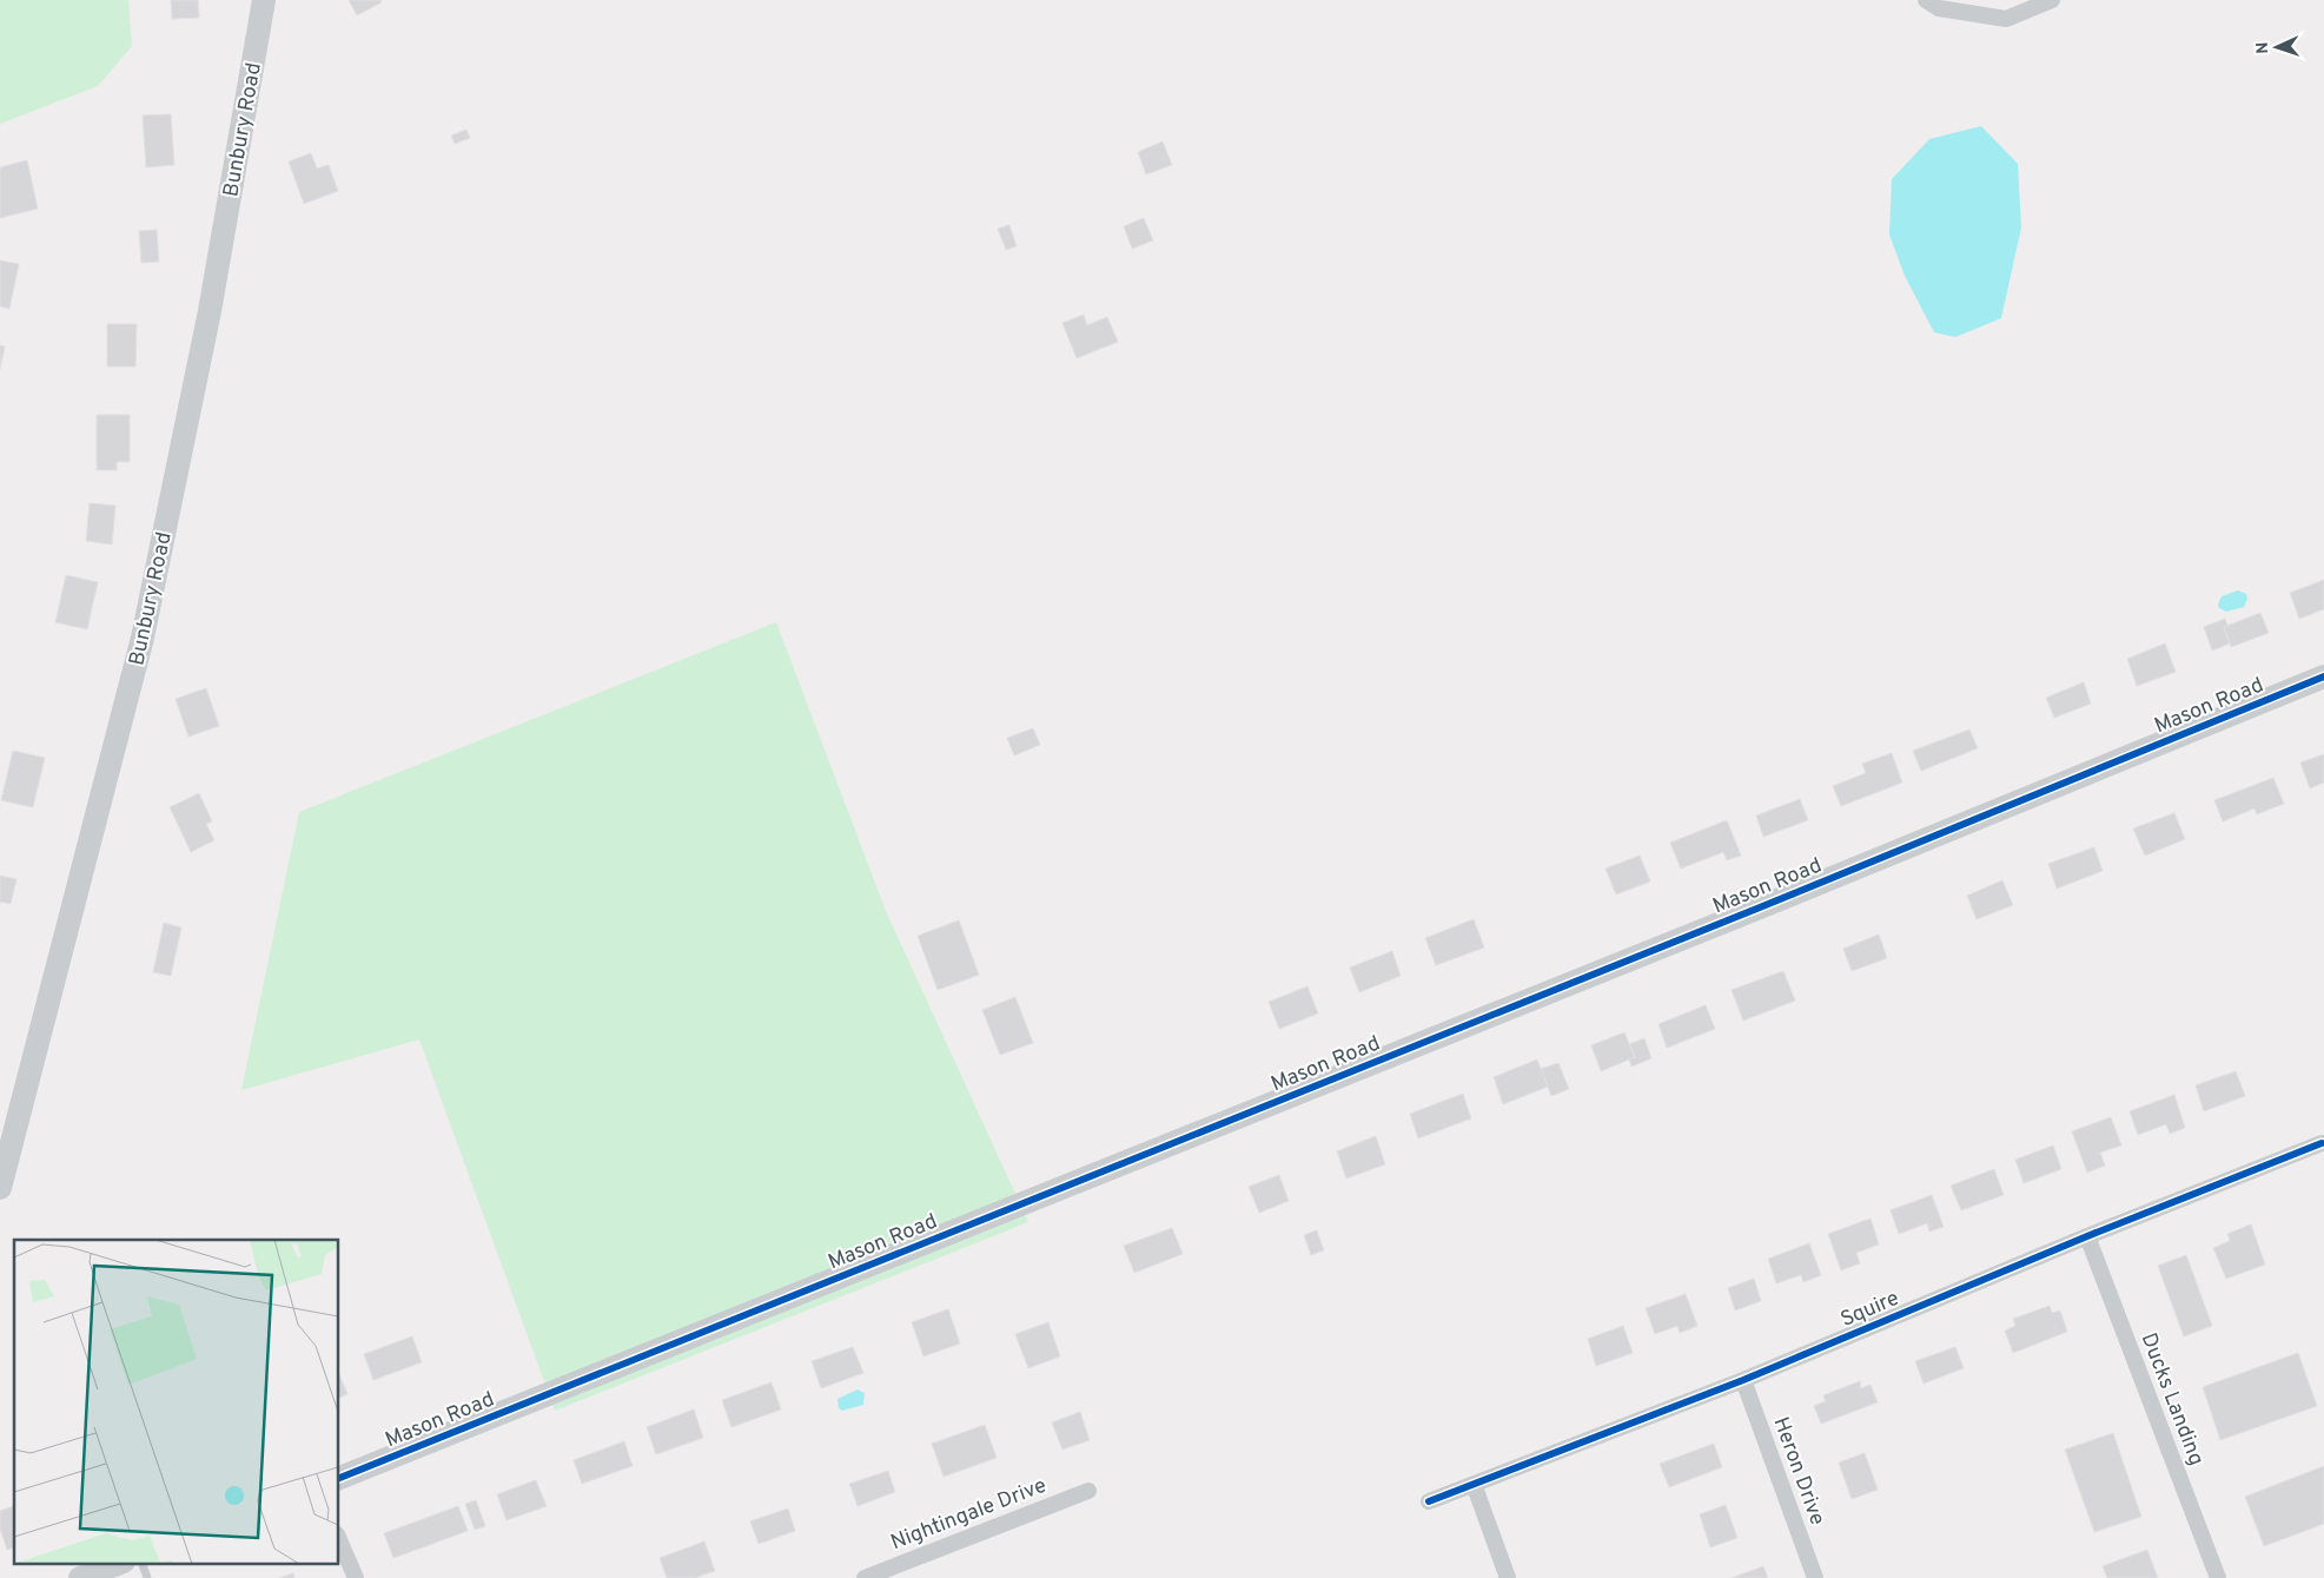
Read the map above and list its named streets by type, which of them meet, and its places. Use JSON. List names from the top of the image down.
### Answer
{
  "streets": {
    "street": [
      "Bunbury Road",
      "Mason Road",
      "Squire",
      "Ducks Landing",
      "Heron Drive",
      "Nightingale Drive"
    ]
  },
  "crossings": [
    ["Squire", "Ducks Landing"],
    ["Squire", "Heron Drive"]
  ],
  "north": "left"
}
